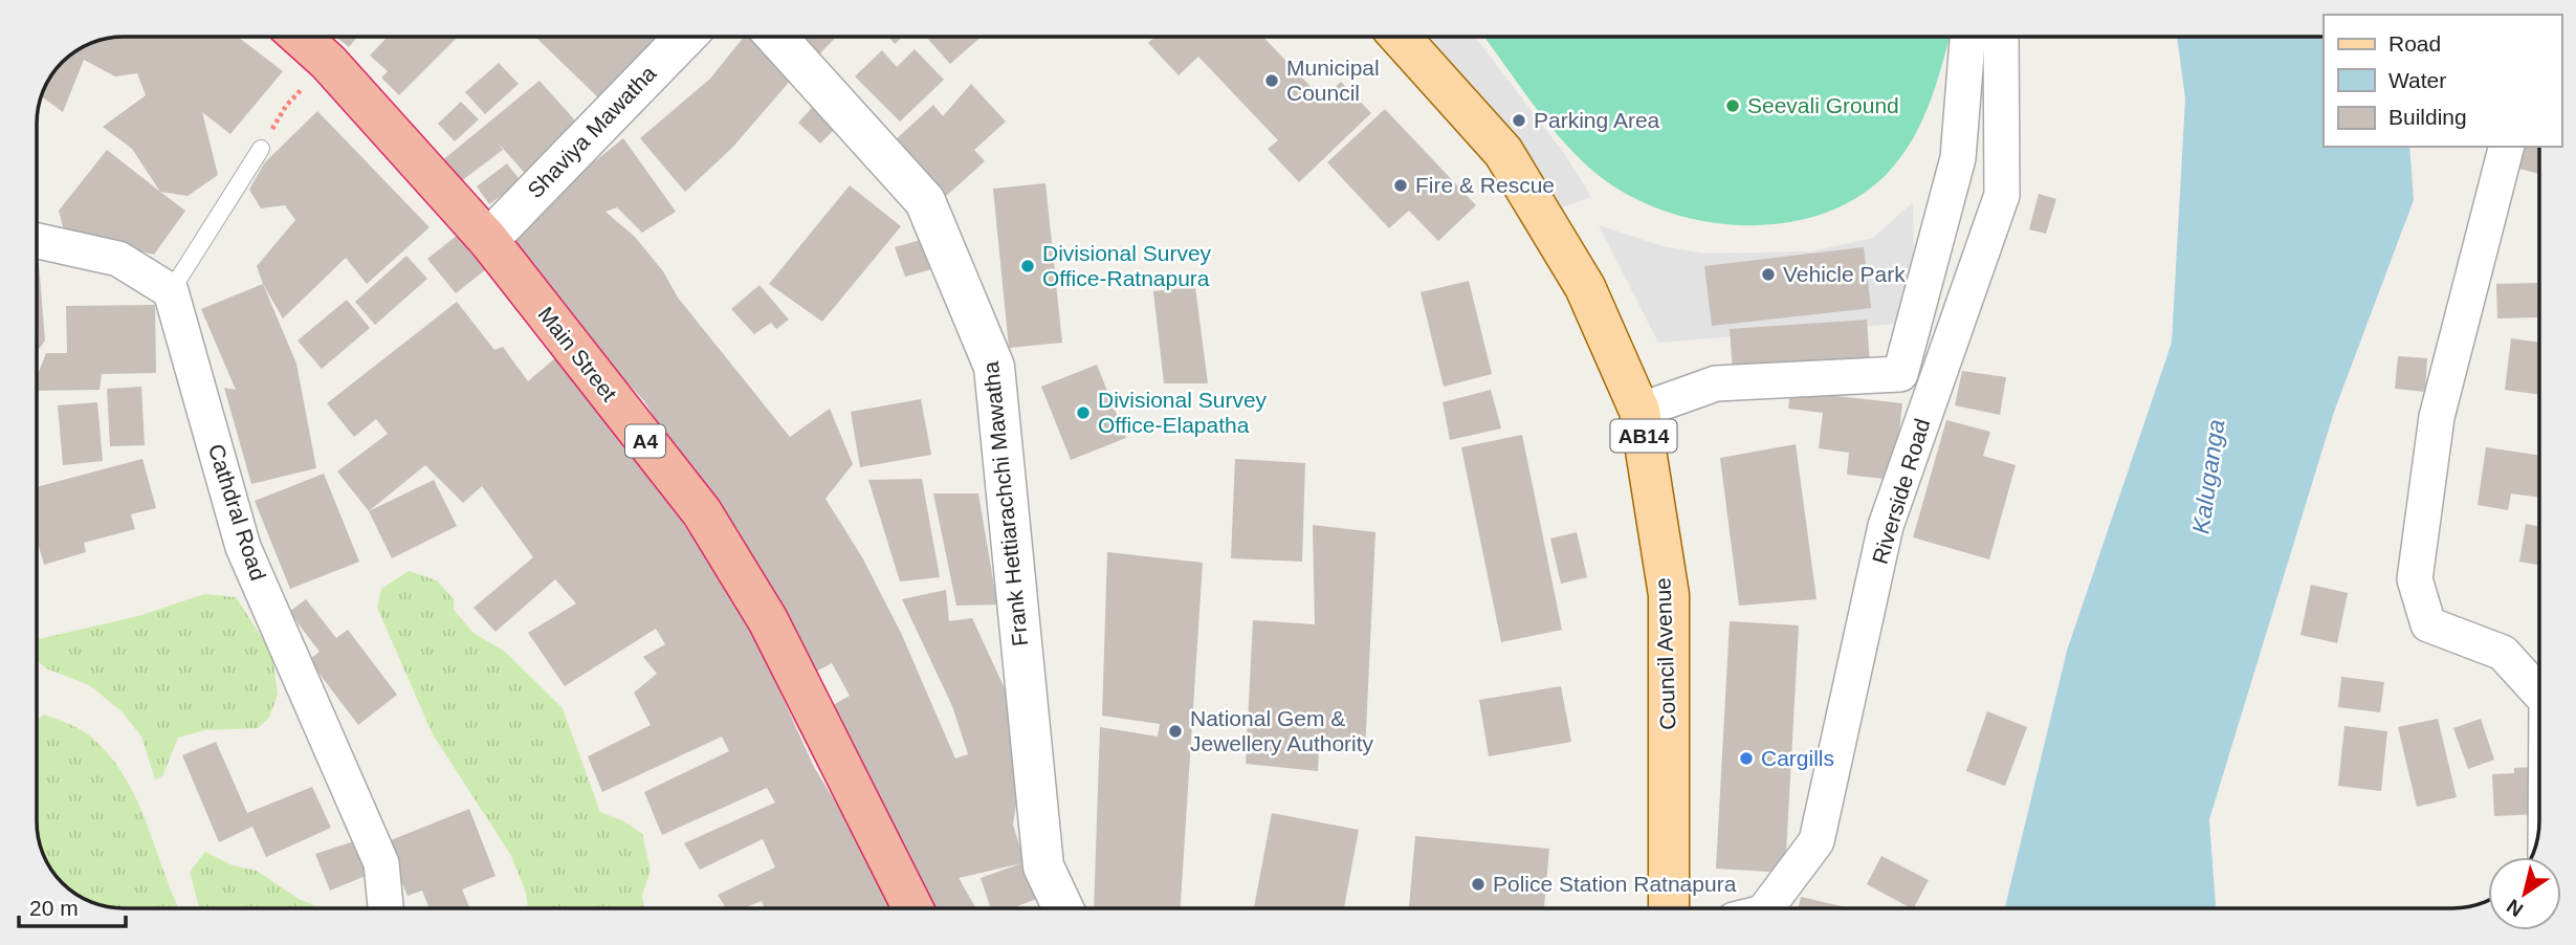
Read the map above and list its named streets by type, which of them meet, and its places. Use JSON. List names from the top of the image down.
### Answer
{
  "streets": {
    "highway": ["Main Street", "A4"],
    "main road": ["AB14", "Council Avenue"],
    "street": [
      "Shaviya Mawatha",
      "Riverside Road",
      "Frank Hettiarachchi Mawatha",
      "Cathdral Road"
    ]
  },
  "crossings": [
    ["Shaviya Mawatha", "Main Street"]
  ],
  "water": ["Kaluganga"],
  "places": [
    "Municipal Council",
    "Seevali Ground",
    "Parking Area",
    "Fire & Rescue",
    "Divisional Survey Office-Ratnapura",
    "Vehicle Park",
    "Divisional Survey Office-Elapatha",
    "National Gem & Jewellery Authority",
    "Cargills",
    "Police Station Ratnapura"
  ],
  "legend": ["Road", "Water", "Building"],
  "scale_bar": "20 m",
  "north": "bottom left"
}
